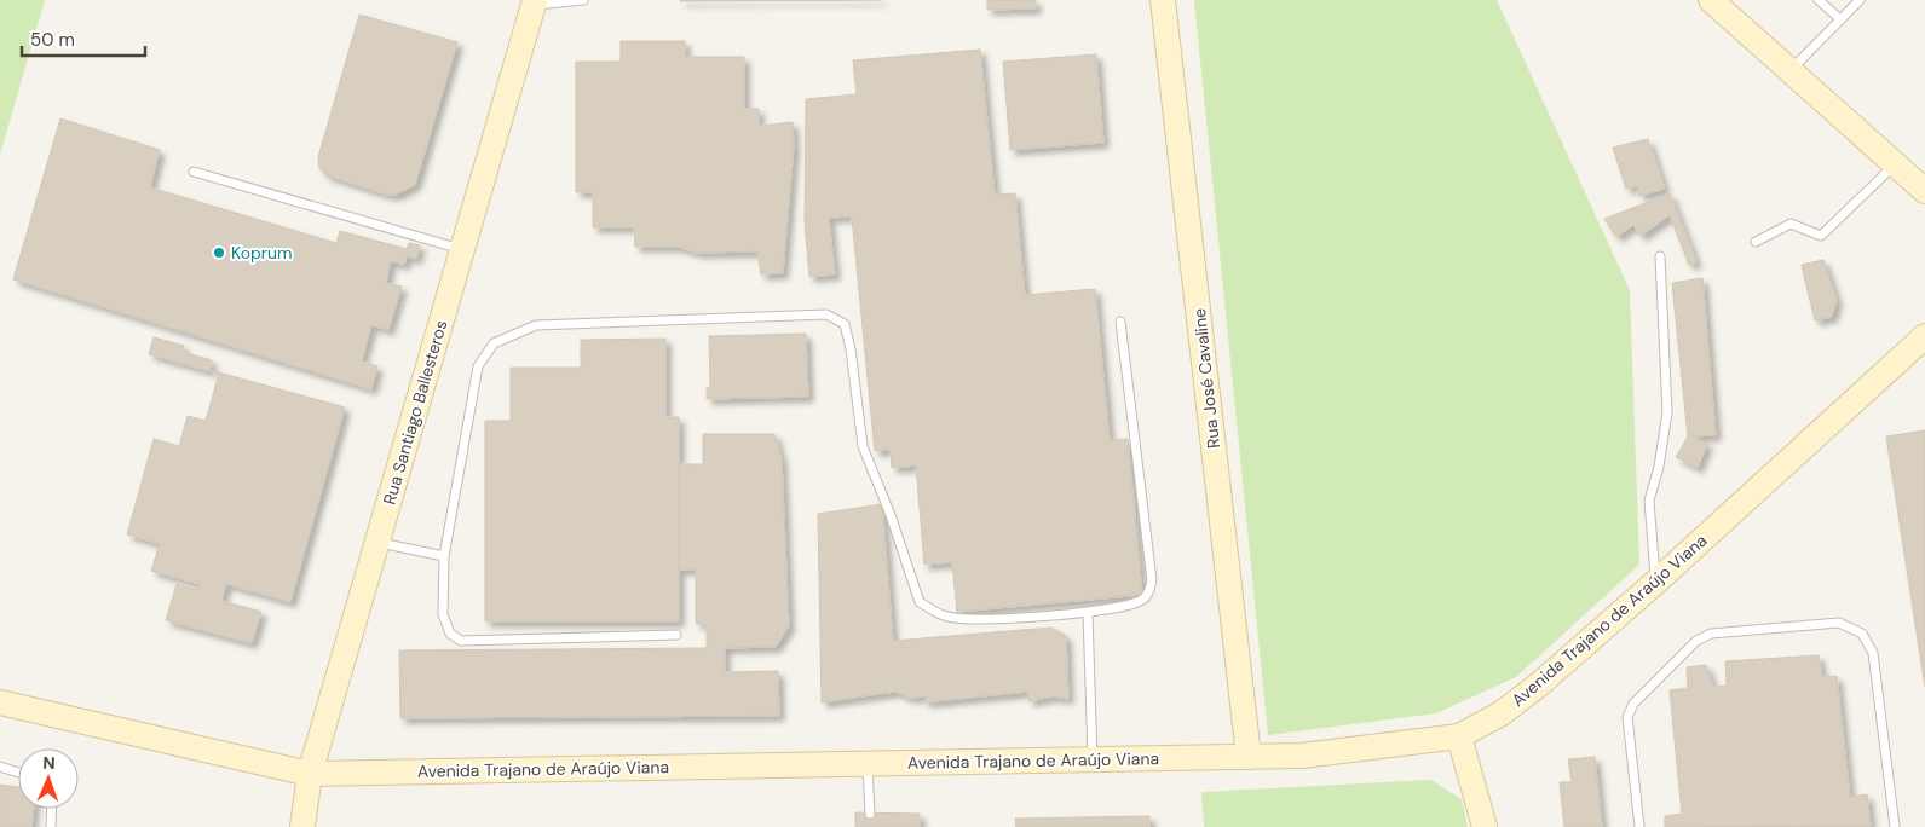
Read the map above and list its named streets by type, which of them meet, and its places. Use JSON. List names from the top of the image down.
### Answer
{
  "streets": {
    "street": ["Rua José Cavaline", "Rua Santiago Ballesteros", "Avenida Trajano de Araújo Viana"]
  },
  "crossings": [
    ["Rua José Cavaline", "Avenida Trajano de Araújo Viana"],
    ["Rua Santiago Ballesteros", "Avenida Trajano de Araújo Viana"]
  ],
  "places": ["Koprum"],
  "scale_bar": "50 m",
  "north": "top"
}
